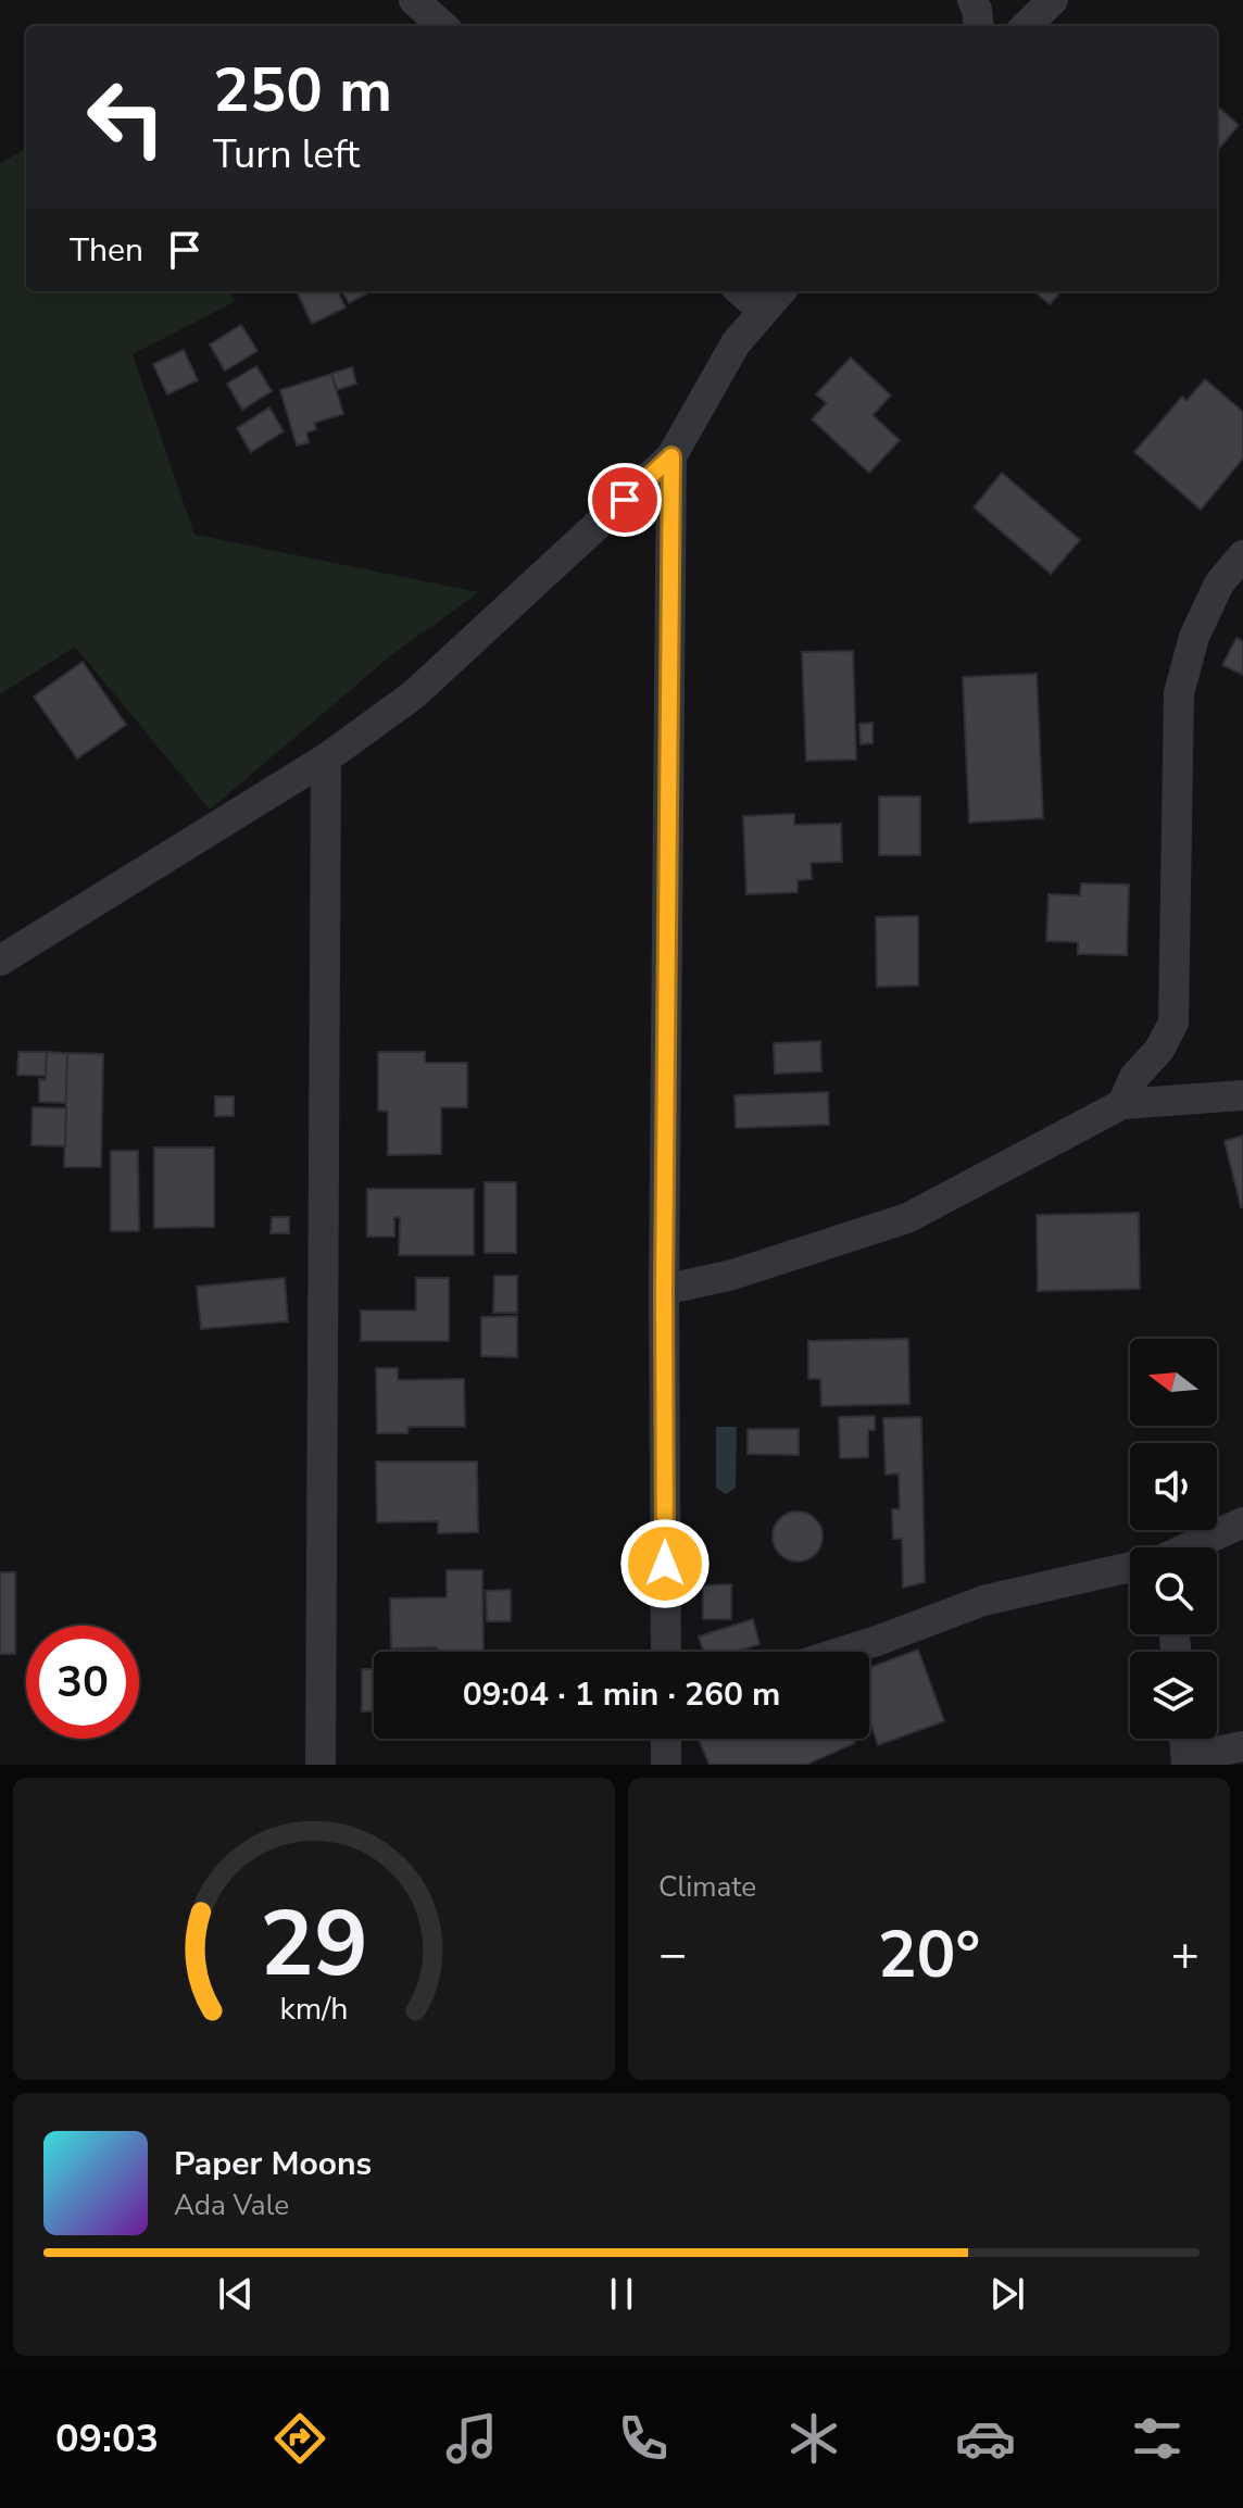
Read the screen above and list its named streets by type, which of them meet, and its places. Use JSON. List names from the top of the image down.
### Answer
{
  "north": "left",
  "page": {
    "turn": ["250 m", "Turn left"],
    "then": "Then",
    "limit": "30",
    "trip": "09:04 · 1 min · 260 m",
    "tile": "Climate",
    "heat": ["−", "20°", "+"],
    "song": ["Paper Moons", "Ada Vale"],
    "tabs": "09:03",
    "gauge": ["29", "km/h"]
  }
}
